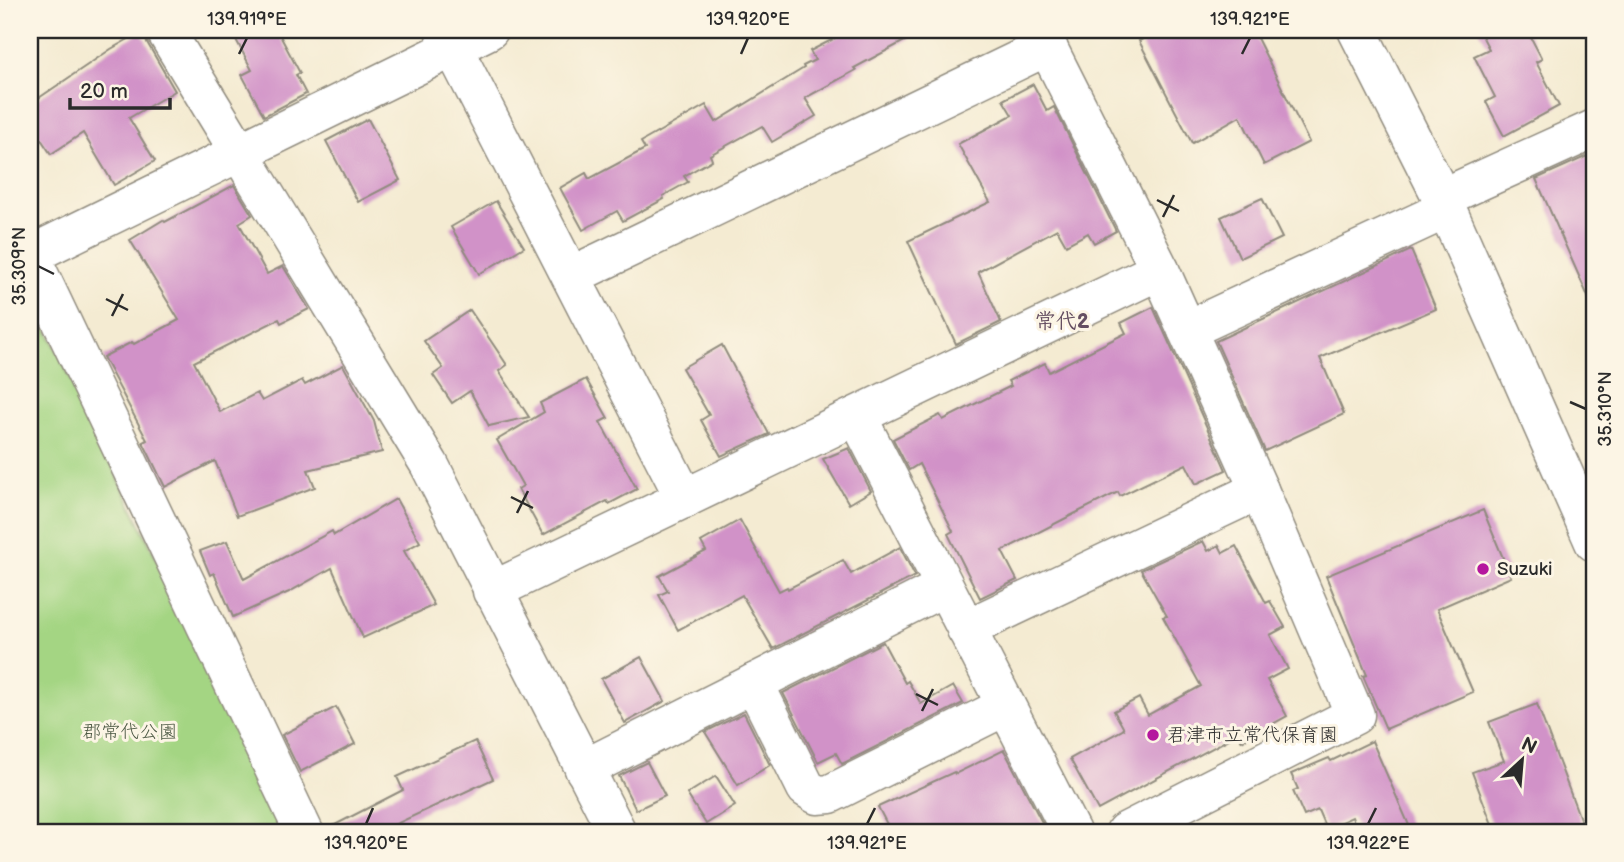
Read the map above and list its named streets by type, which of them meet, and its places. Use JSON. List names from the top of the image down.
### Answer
{
  "districts": ["常代2"],
  "parks": ["郡常代公園"],
  "places": ["Suzuki", "君津市立常代保育園"],
  "scale_bar": "20 m",
  "north": "top right",
  "coordinates": [
    "139.919°E",
    "139.920°E",
    "139.921°E",
    "35.309°N",
    "35.310°N",
    "139.922°E"
  ]
}
